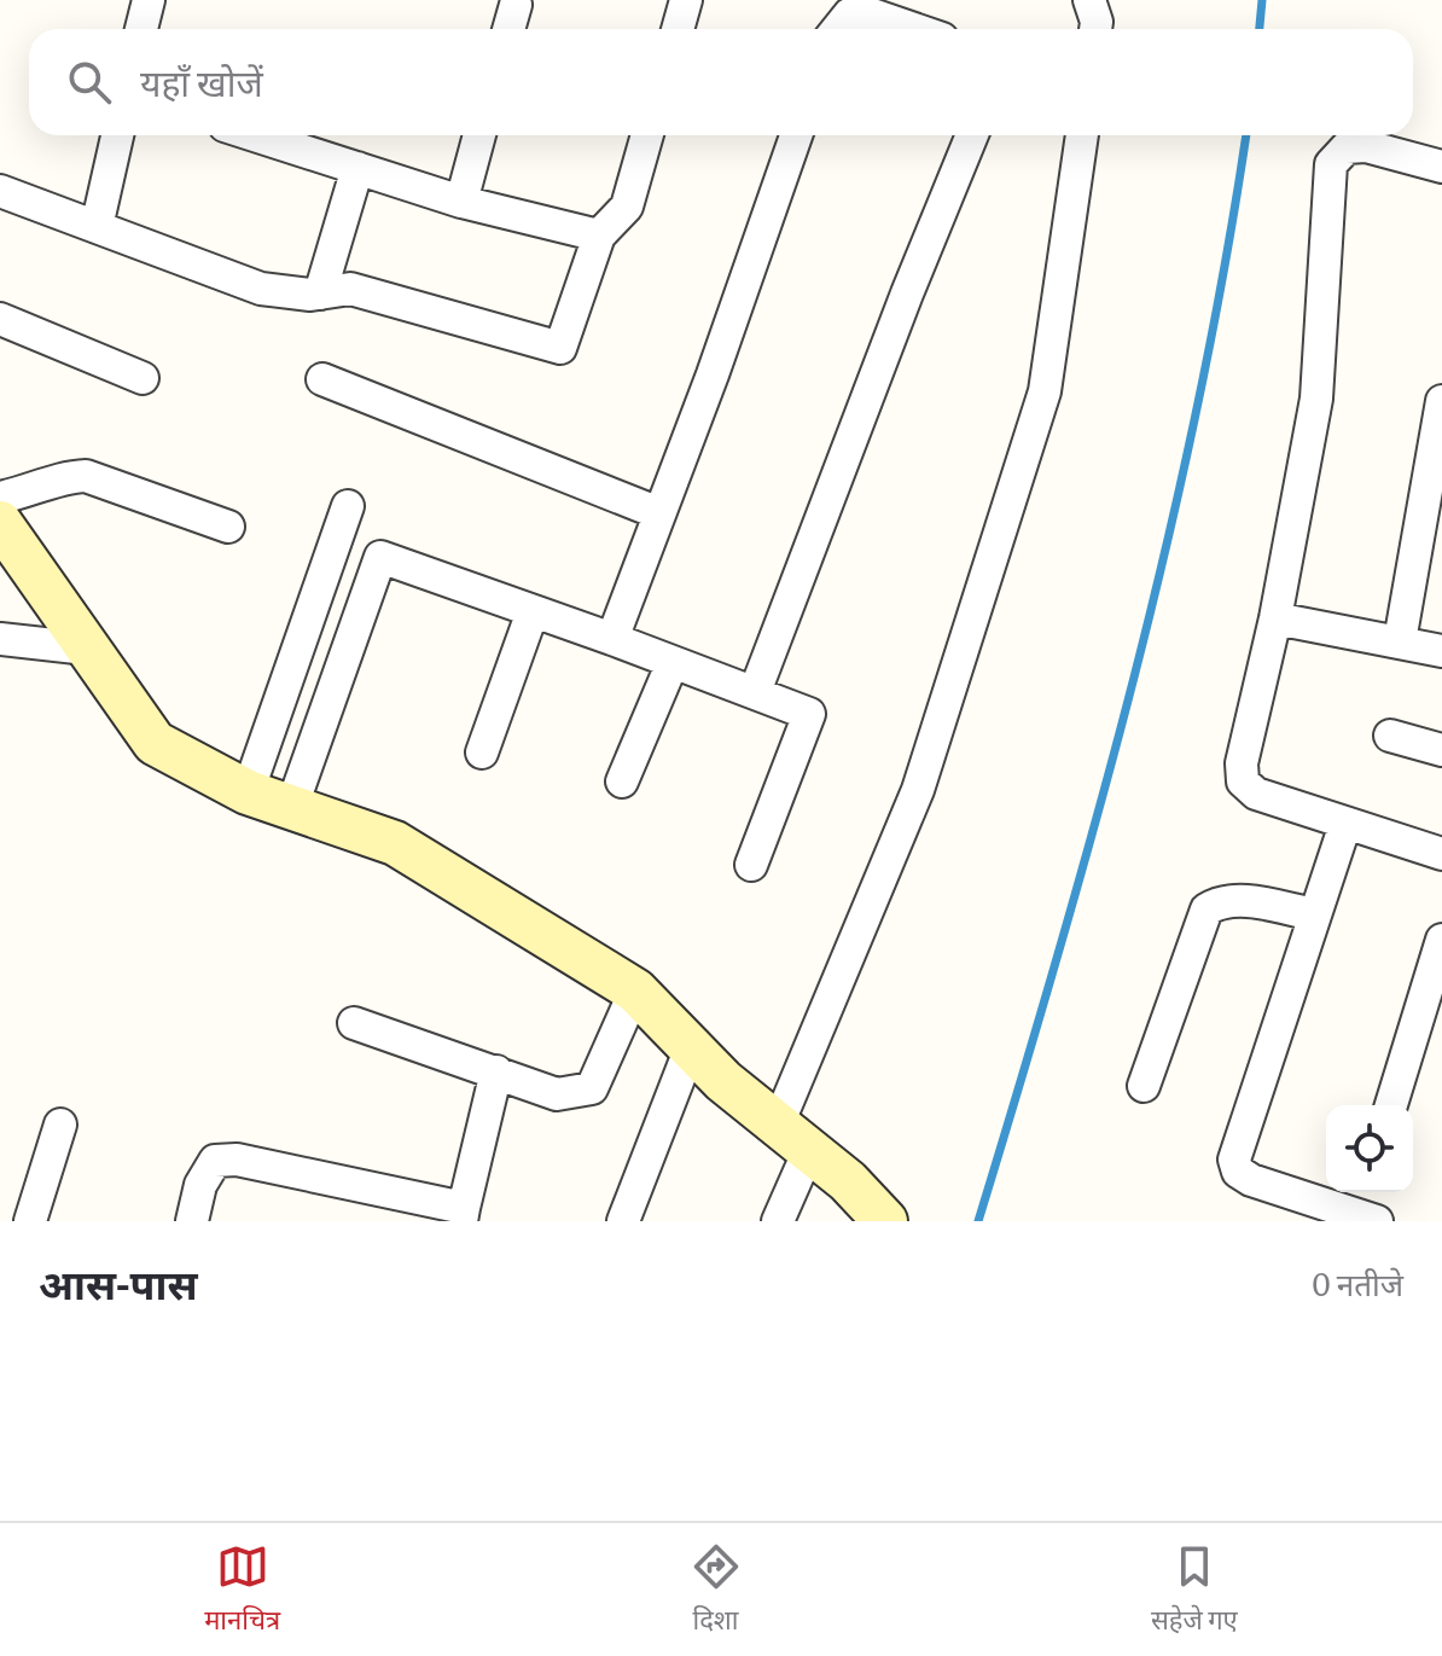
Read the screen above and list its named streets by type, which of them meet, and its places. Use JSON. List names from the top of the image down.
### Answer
{
  "page": {
    "search": "यहाँ खोजें",
    "heading": ["आस-पास", "0 नतीजे"],
    "nav": ["मानचित्र", "दिशा", "सहेजे गए"]
  }
}
